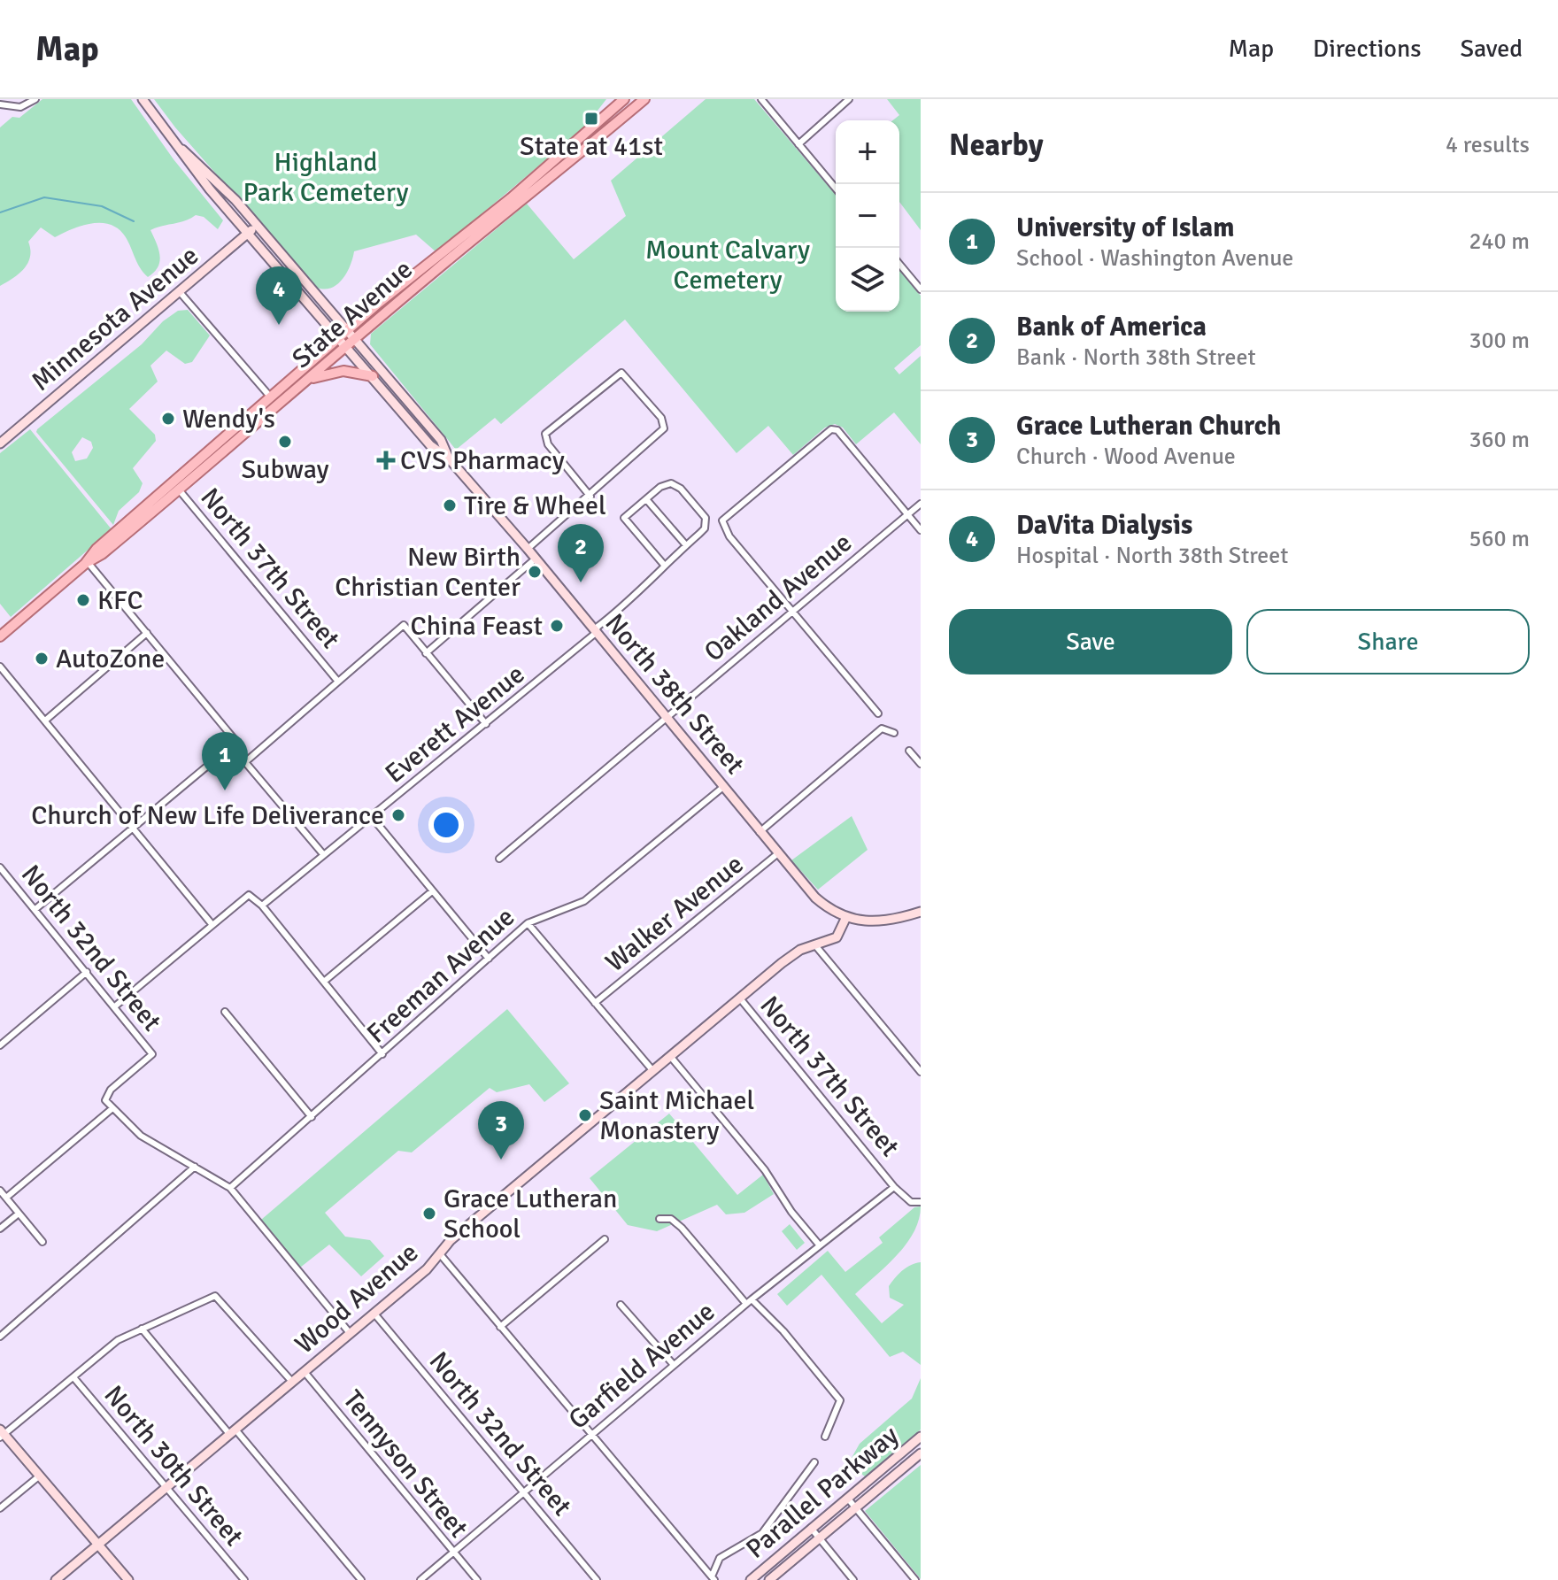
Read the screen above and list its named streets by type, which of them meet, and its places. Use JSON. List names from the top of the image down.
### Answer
{
  "streets": {
    "main road": [
      "State Avenue",
      "Minnesota Avenue",
      "North 38th Street",
      "Wood Avenue",
      "Parallel Parkway"
    ],
    "street": [
      "North 37th Street",
      "Oakland Avenue",
      "Everett Avenue",
      "Walker Avenue",
      "North 32nd Street",
      "Freeman Avenue",
      "Garfield Avenue",
      "Tennyson Street",
      "North 30th Street"
    ]
  },
  "crossings": [
    ["State Avenue", "North 37th Street"],
    ["State Avenue", "North 38th Street"],
    ["Minnesota Avenue", "North 38th Street"],
    ["North 37th Street", "Wood Avenue"],
    ["North 37th Street", "Garfield Avenue"],
    ["Oakland Avenue", "North 38th Street"],
    ["North 38th Street", "Everett Avenue"],
    ["North 38th Street", "Walker Avenue"],
    ["North 38th Street", "Freeman Avenue"],
    ["North 38th Street", "Wood Avenue"],
    ["North 32nd Street", "Wood Avenue"],
    ["North 32nd Street", "Garfield Avenue"],
    ["Wood Avenue", "Tennyson Street"],
    ["Wood Avenue", "North 30th Street"],
    ["Garfield Avenue", "Tennyson Street"]
  ],
  "parks": ["Highland Park Cemetery", "Mount Calvary Cemetery"],
  "places": {
    "transit": ["State at 41st"],
    "other": [
      "Wendy's",
      "Subway",
      "Tire & Wheel",
      "New Birth Christian Center",
      "KFC",
      "China Feast",
      "AutoZone",
      "Church of New Life Deliverance",
      "Saint Michael Monastery",
      "Grace Lutheran School"
    ],
    "health": ["CVS Pharmacy"]
  },
  "page": {
    "header": "Map",
    "nav": ["Map", "Directions", "Saved"],
    "heading": ["Nearby", "4 results"],
    "map_buttons": ["+", "−"],
    "list": [
      {
        "mark": "1",
        "name": "University of Islam",
        "note": "School · Washington Avenue",
        "value": "240 m"
      },
      {
        "mark": "2",
        "name": "Bank of America",
        "note": "Bank · North 38th Street",
        "value": "300 m"
      },
      {
        "mark": "3",
        "name": "Grace Lutheran Church",
        "note": "Church · Wood Avenue",
        "value": "360 m"
      },
      {
        "mark": "4",
        "name": "DaVita Dialysis",
        "note": "Hospital · North 38th Street",
        "value": "560 m"
      }
    ],
    "pins": [
      "4",
      "2",
      "1",
      "3"
    ],
    "buttons": ["Save", "Share"]
  }
}
